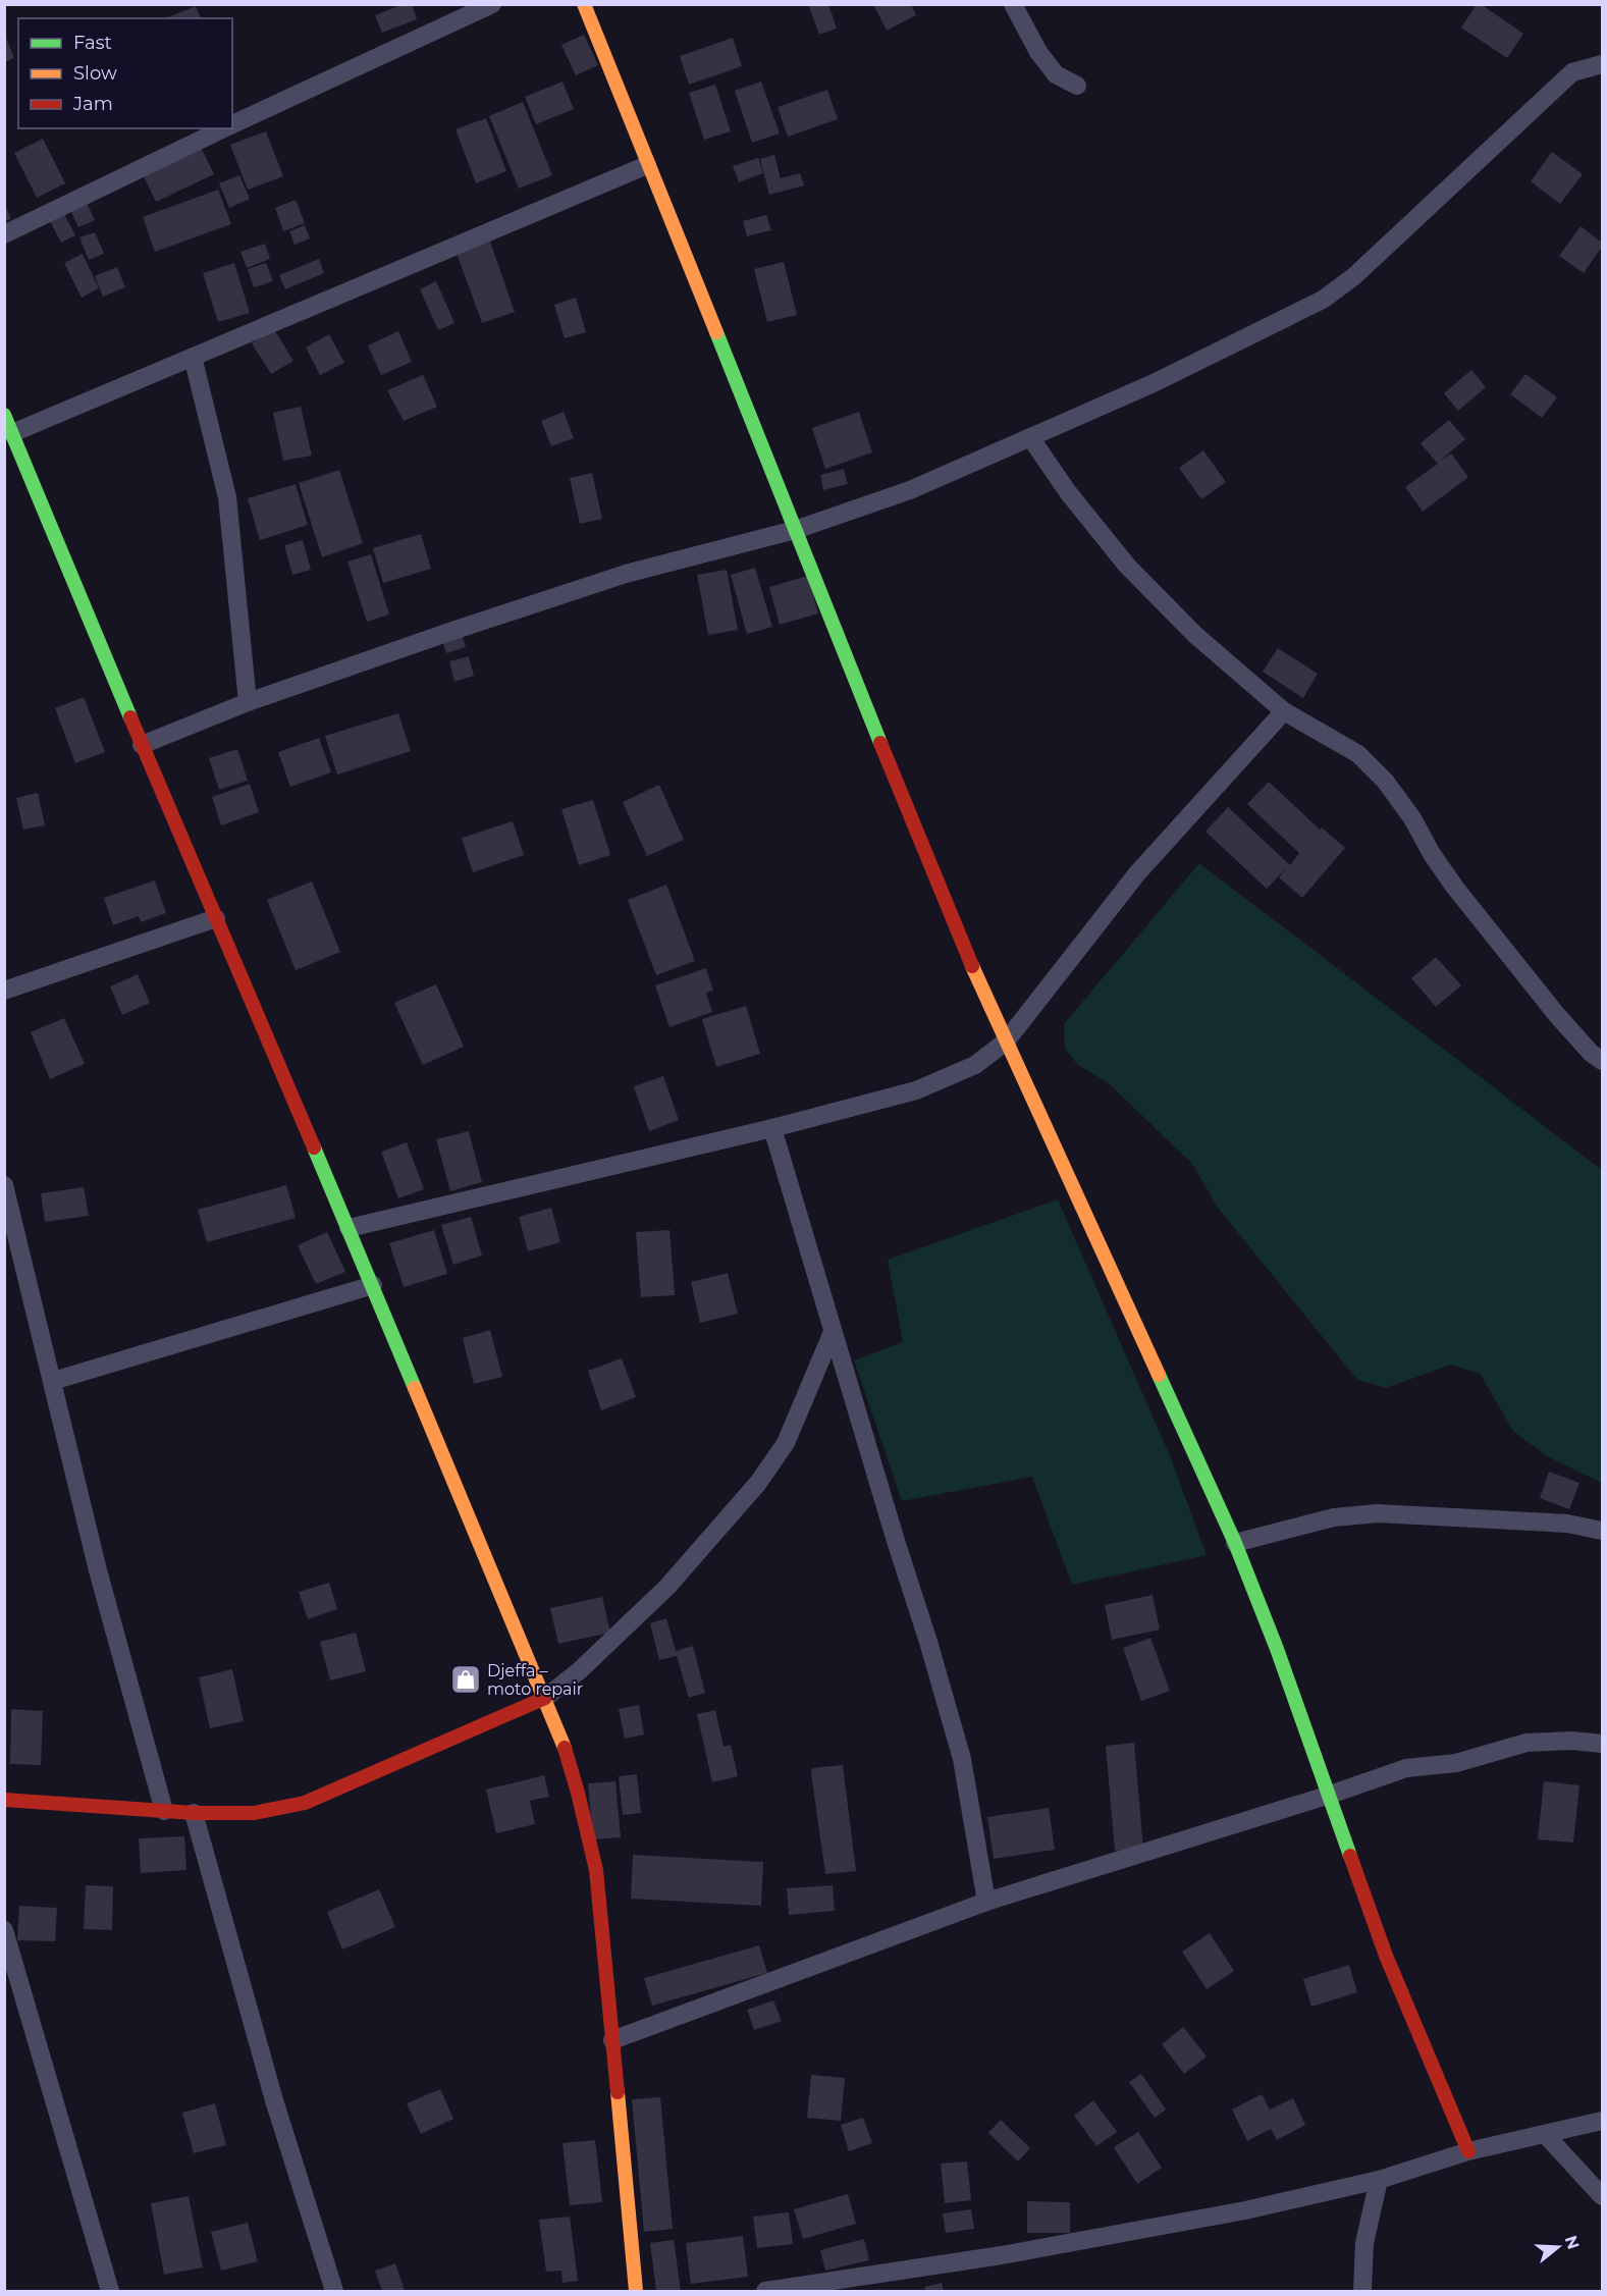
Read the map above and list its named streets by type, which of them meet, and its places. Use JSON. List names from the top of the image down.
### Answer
{
  "places": {
    "shop": ["Djeffa – moto repair"]
  },
  "legend": ["Fast", "Slow", "Jam"],
  "north": "right"
}
